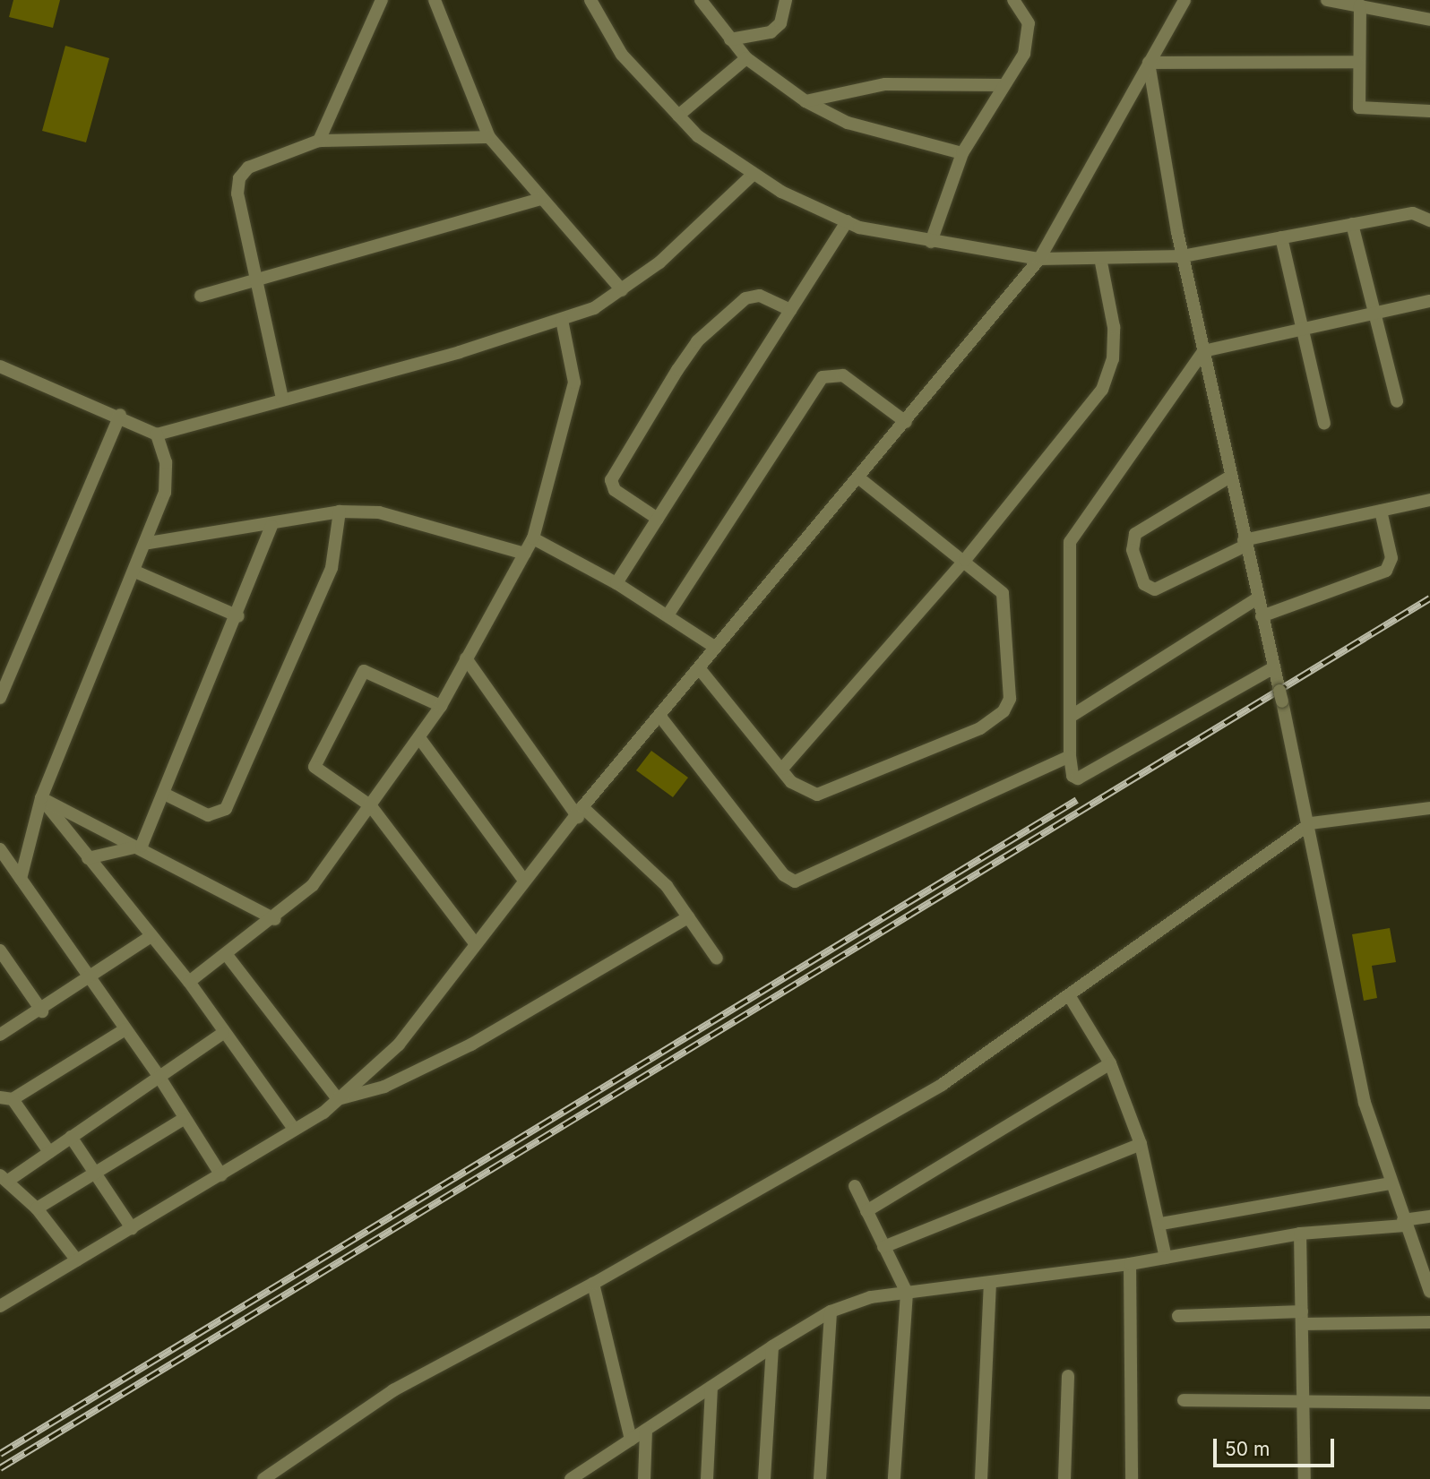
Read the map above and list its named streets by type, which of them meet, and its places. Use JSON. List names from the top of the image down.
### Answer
{
  "scale_bar": "50 m"
}
